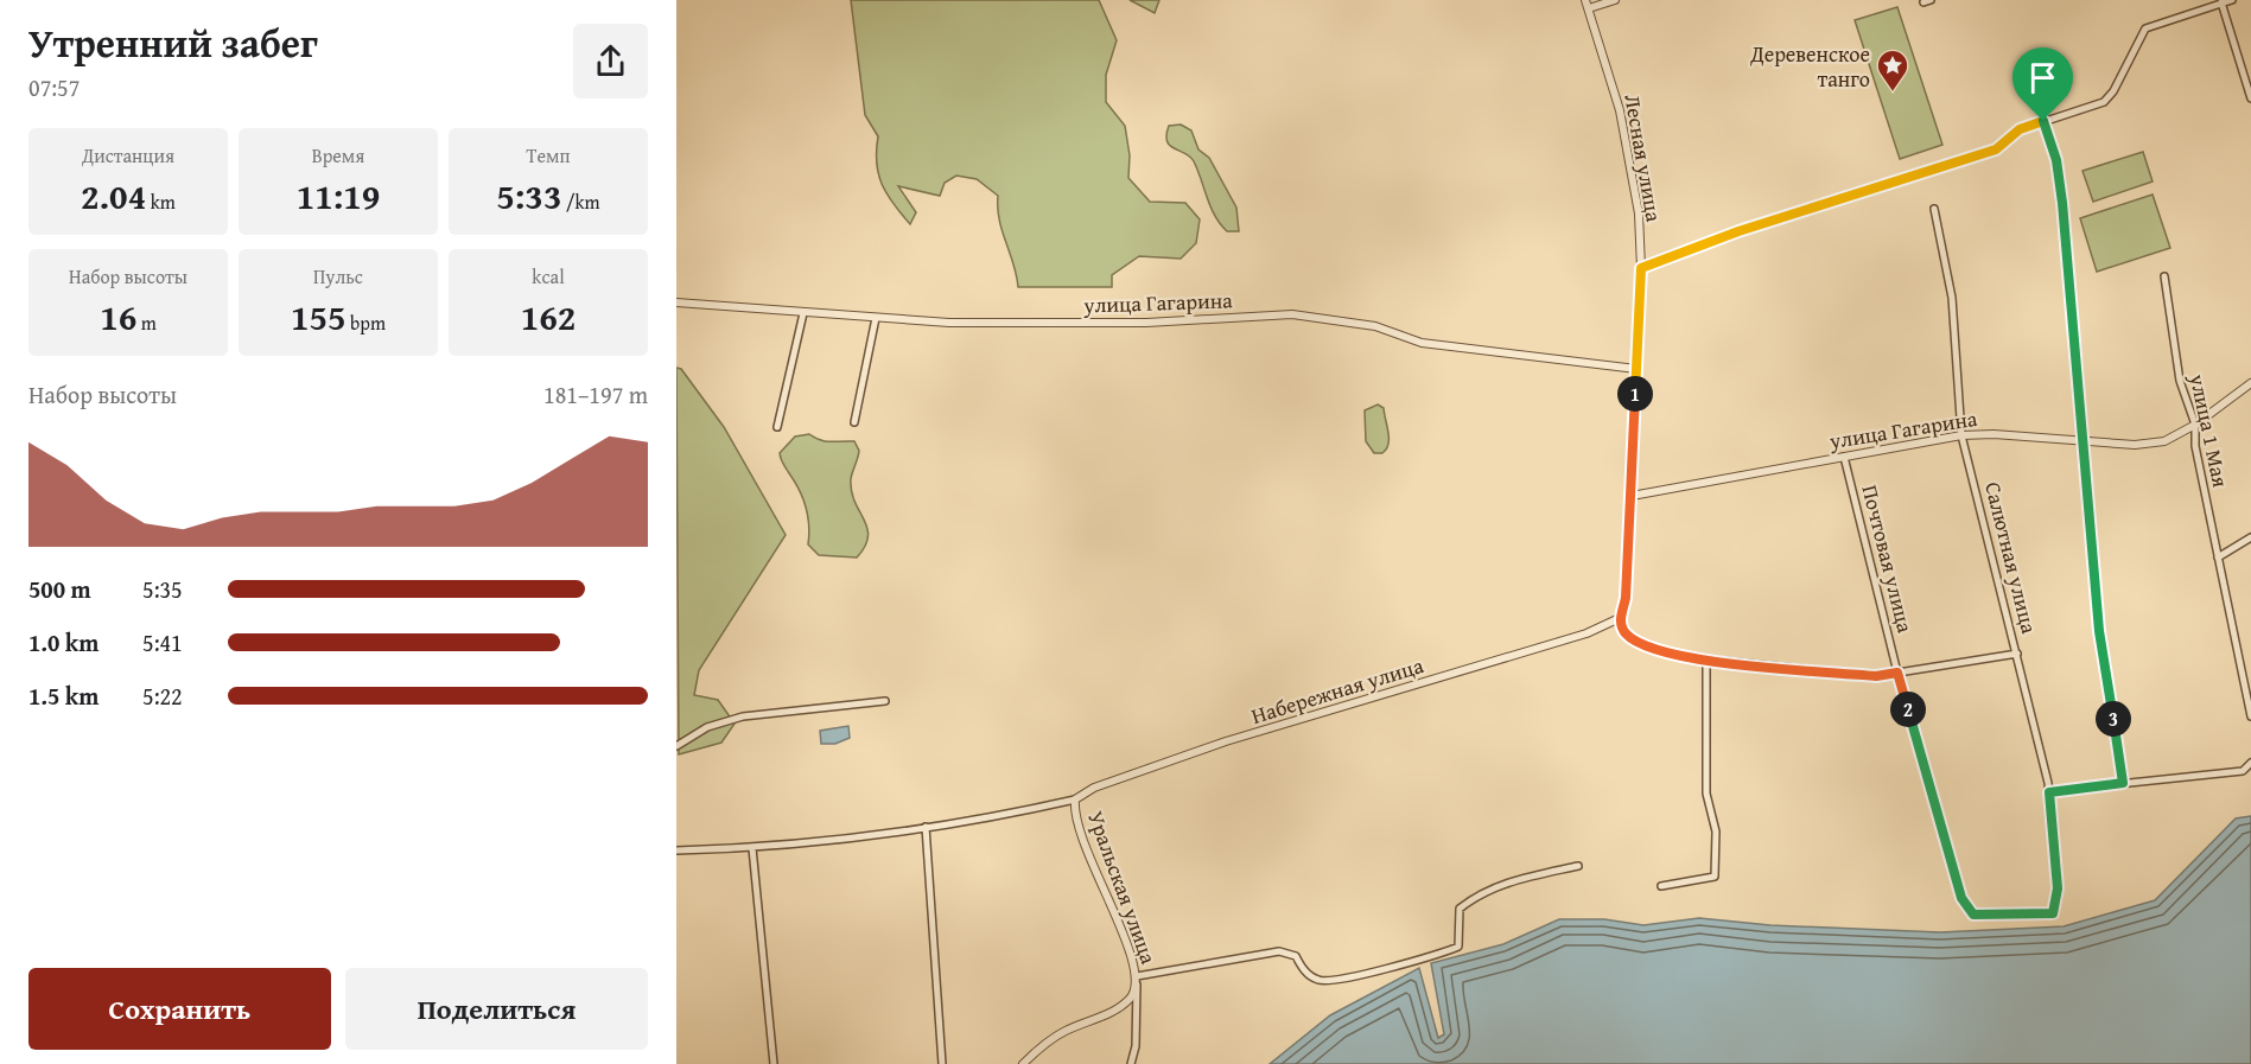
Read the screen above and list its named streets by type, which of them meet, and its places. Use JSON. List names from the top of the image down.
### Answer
{
  "streets": {
    "street": [
      "Лесная улица",
      "улица Гагарина",
      "улица 1 Мая",
      "Салютная улица",
      "Почтовая улица",
      "Набережная улица",
      "Уральская улица"
    ]
  },
  "crossings": [
    ["Лесная улица", "улица Гагарина"],
    ["улица Гагарина", "улица 1 Мая"],
    ["улица Гагарина", "Салютная улица"],
    ["улица Гагарина", "Почтовая улица"],
    ["Салютная улица", "Почтовая улица"],
    ["Набережная улица", "Уральская улица"]
  ],
  "places": {
    "place": ["Деревенское танго"]
  },
  "page": {
    "heading": ["Утренний забег", "07:57"],
    "stats": [
      ["Дистанция", "2.04 km"],
      ["Время", "11:19"],
      ["Темп", "5:33 /km"],
      ["Набор высоты", "16 m"],
      ["Пульс", "155 bpm"],
      ["kcal", "162"]
    ],
    "chart": ["Набор высоты", "181–197 m"],
    "pins": ["1", "2", "3"],
    "list": [
      {
        "name": "500 m",
        "note": "5:35"
      },
      {
        "name": "1.0 km",
        "note": "5:41"
      },
      {
        "name": "1.5 km",
        "note": "5:22"
      }
    ],
    "buttons": ["Сохранить", "Поделиться"]
  }
}
